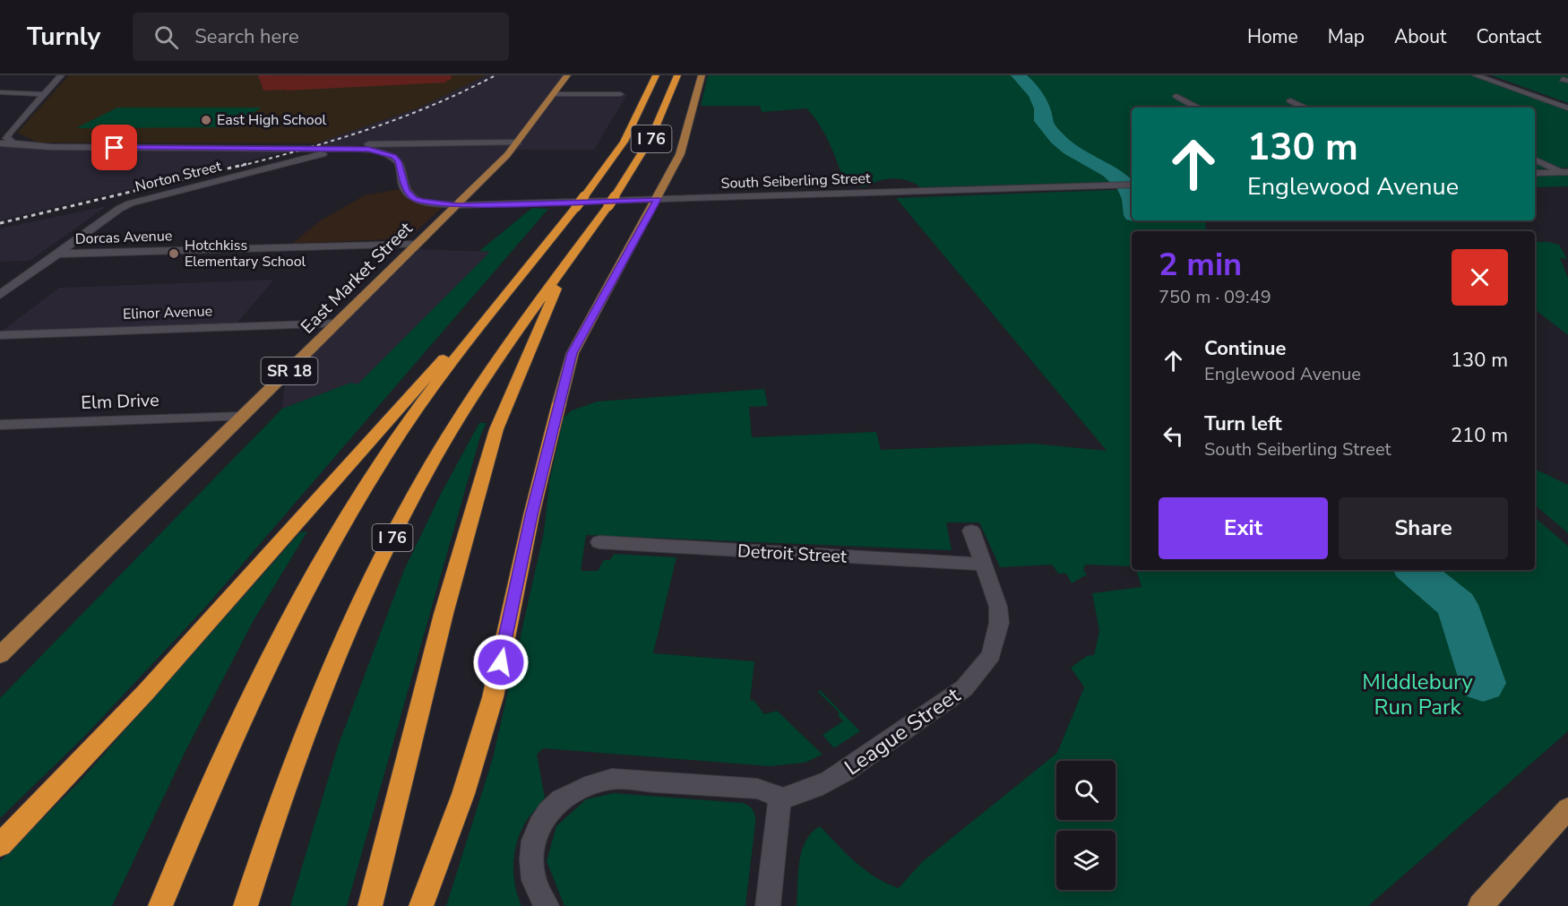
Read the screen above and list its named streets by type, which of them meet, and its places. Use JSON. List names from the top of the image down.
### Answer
{
  "streets": {
    "highway": ["I 76"],
    "main road": ["East Market Street", "SR 18"],
    "street": [
      "Norton Street",
      "South Seiberling Street",
      "Dorcas Avenue",
      "Elinor Avenue",
      "Elm Drive",
      "Detroit Street",
      "League Street"
    ]
  },
  "crossings": [
    ["Norton Street", "South Seiberling Street"],
    ["Norton Street", "Dorcas Avenue"],
    ["Norton Street", "East Market Street"],
    ["South Seiberling Street", "East Market Street"],
    ["Dorcas Avenue", "East Market Street"],
    ["East Market Street", "Elinor Avenue"],
    ["East Market Street", "Elm Drive"],
    ["Detroit Street", "League Street"]
  ],
  "parks": ["MIddlebury Run Park"],
  "places": ["East High School", "Hotchkiss Elementary School"],
  "page": {
    "header": "Turnly",
    "search": "Search here",
    "nav": [
      "Home",
      "Map",
      "About",
      "Contact"
    ],
    "turn": ["130 m", "Englewood Avenue"],
    "heading": ["2 min", "750 m · 09:49"],
    "list": [
      {
        "name": "Continue",
        "note": "Englewood Avenue",
        "value": "130 m"
      },
      {
        "name": "Turn left",
        "note": "South Seiberling Street",
        "value": "210 m"
      }
    ],
    "buttons": ["Exit", "Share"]
  }
}
